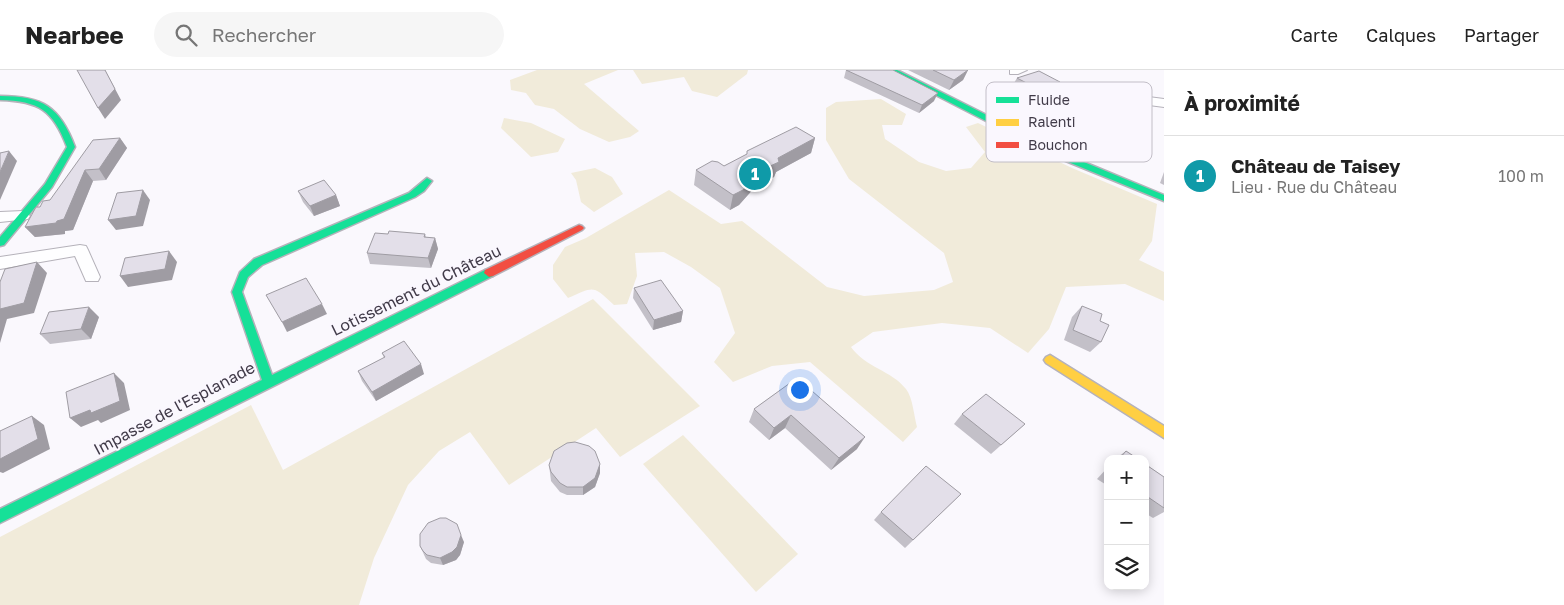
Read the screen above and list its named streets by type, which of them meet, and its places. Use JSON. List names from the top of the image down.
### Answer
{
  "streets": {
    "street": ["Lotissement du Château", "Impasse de l'Esplanade"]
  },
  "crossings": [
    ["Lotissement du Château", "Impasse de l'Esplanade"]
  ],
  "legend": ["Fluide", "Ralenti", "Bouchon"],
  "page": {
    "header": "Nearbee",
    "search": "Rechercher",
    "nav": ["Carte", "Calques", "Partager"],
    "heading": "À proximité",
    "list": [
      {
        "mark": "1",
        "name": "Château de Taisey",
        "note": "Lieu · Rue du Château",
        "value": "100 m"
      }
    ],
    "pins": "1",
    "map_buttons": ["+", "−"]
  }
}
